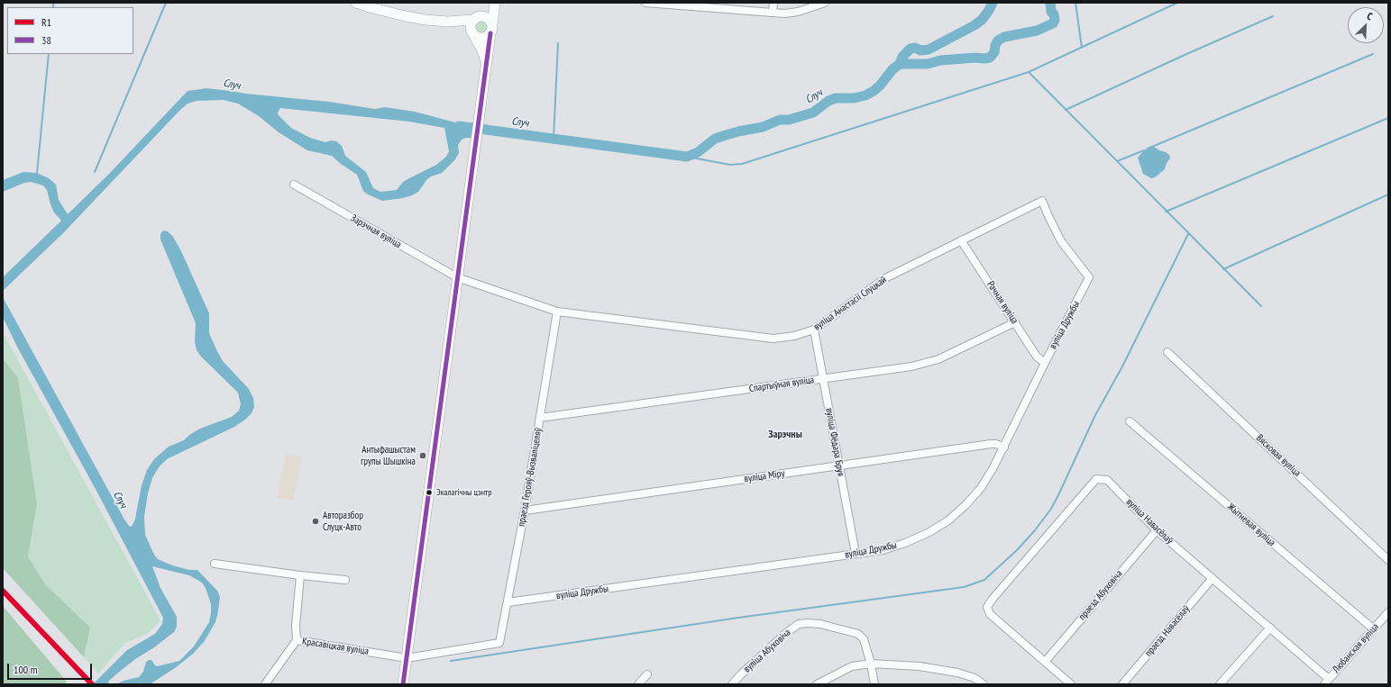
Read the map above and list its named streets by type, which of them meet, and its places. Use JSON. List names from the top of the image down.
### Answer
{
  "streets": {
    "street": [
      "Зарэчная вуліца",
      "Рачная вуліца",
      "вуліца Анастасіі Слуцкай",
      "вуліца Дружбы",
      "Спартыўная вуліца",
      "вуліца Фёдара Бруя",
      "Вясковая вуліца",
      "вуліца Міру",
      "праезд Герояў-Вызваліцеляў",
      "вуліца Навасёлаў",
      "Жытневая вуліца",
      "праезд Абуховіча",
      "праезд Навасёлаў",
      "Красавіцкая вуліца",
      "Любанская вуліца",
      "вуліца Абуховіча"
    ]
  },
  "crossings": [
    ["Зарэчная вуліца", "вуліца Анастасіі Слуцкай"],
    ["Зарэчная вуліца", "праезд Герояў-Вызваліцеляў"],
    ["Рачная вуліца", "вуліца Анастасіі Слуцкай"],
    ["Рачная вуліца", "вуліца Дружбы"],
    ["Рачная вуліца", "Спартыўная вуліца"],
    ["вуліца Анастасіі Слуцкай", "вуліца Дружбы"],
    ["вуліца Анастасіі Слуцкай", "вуліца Фёдара Бруя"],
    ["вуліца Анастасіі Слуцкай", "праезд Герояў-Вызваліцеляў"],
    ["вуліца Дружбы", "вуліца Фёдара Бруя"],
    ["вуліца Дружбы", "вуліца Міру"],
    ["вуліца Дружбы", "праезд Герояў-Вызваліцеляў"],
    ["Спартыўная вуліца", "вуліца Фёдара Бруя"],
    ["Спартыўная вуліца", "праезд Герояў-Вызваліцеляў"],
    ["вуліца Фёдара Бруя", "вуліца Міру"],
    ["вуліца Міру", "праезд Герояў-Вызваліцеляў"],
    ["праезд Герояў-Вызваліцеляў", "Красавіцкая вуліца"],
    ["вуліца Навасёлаў", "праезд Абуховіча"],
    ["вуліца Навасёлаў", "праезд Навасёлаў"],
    ["вуліца Навасёлаў", "Любанская вуліца"],
    ["Жытневая вуліца", "Любанская вуліца"]
  ],
  "districts": ["Зарэчны"],
  "water": ["Случ"],
  "places": ["Антыфашыстам групы Шышкіна", "Экалагічны цэнтр", "Авторазбор Слуцк-Авто"],
  "lines": ["transit line 38", "transit line R1"],
  "legend": ["R1", "38"],
  "scale_bar": "100 m",
  "north": "top right"
}
